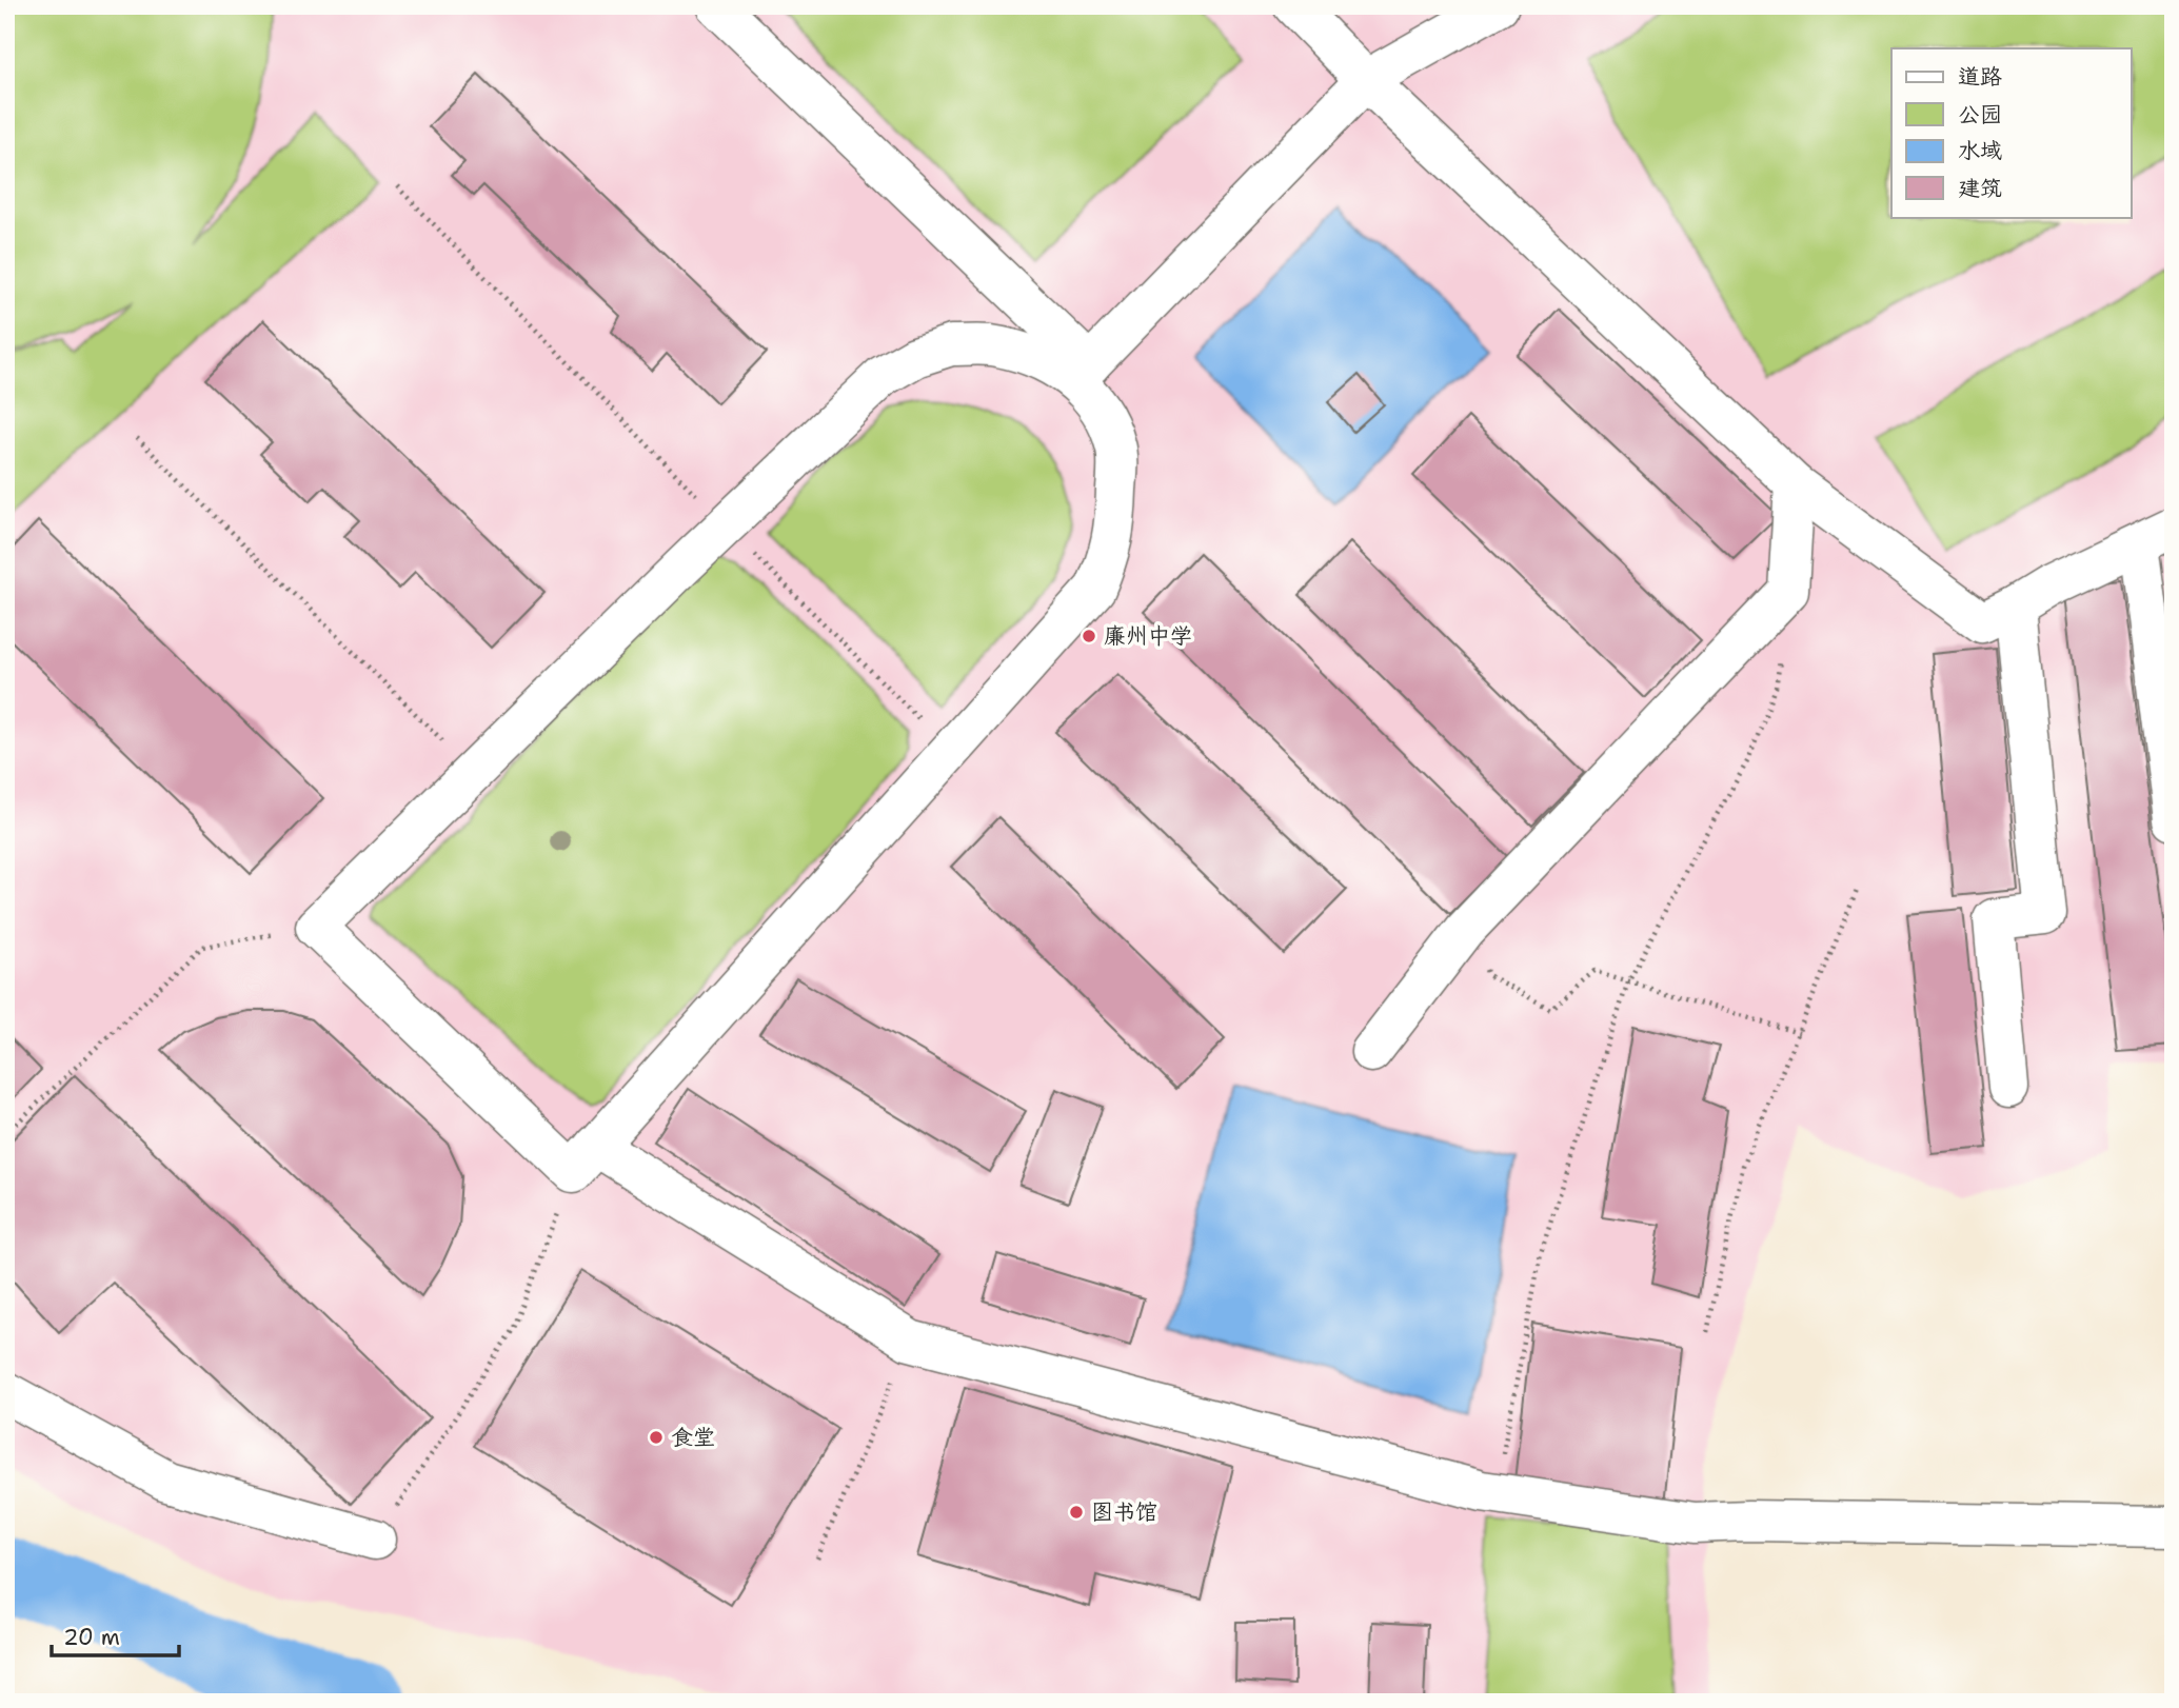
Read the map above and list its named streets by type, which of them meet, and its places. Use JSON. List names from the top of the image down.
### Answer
{
  "places": ["廉州中学", "食堂", "图书馆"],
  "legend": [
    "道路",
    "公园",
    "水域",
    "建筑"
  ],
  "scale_bar": "20 m"
}
